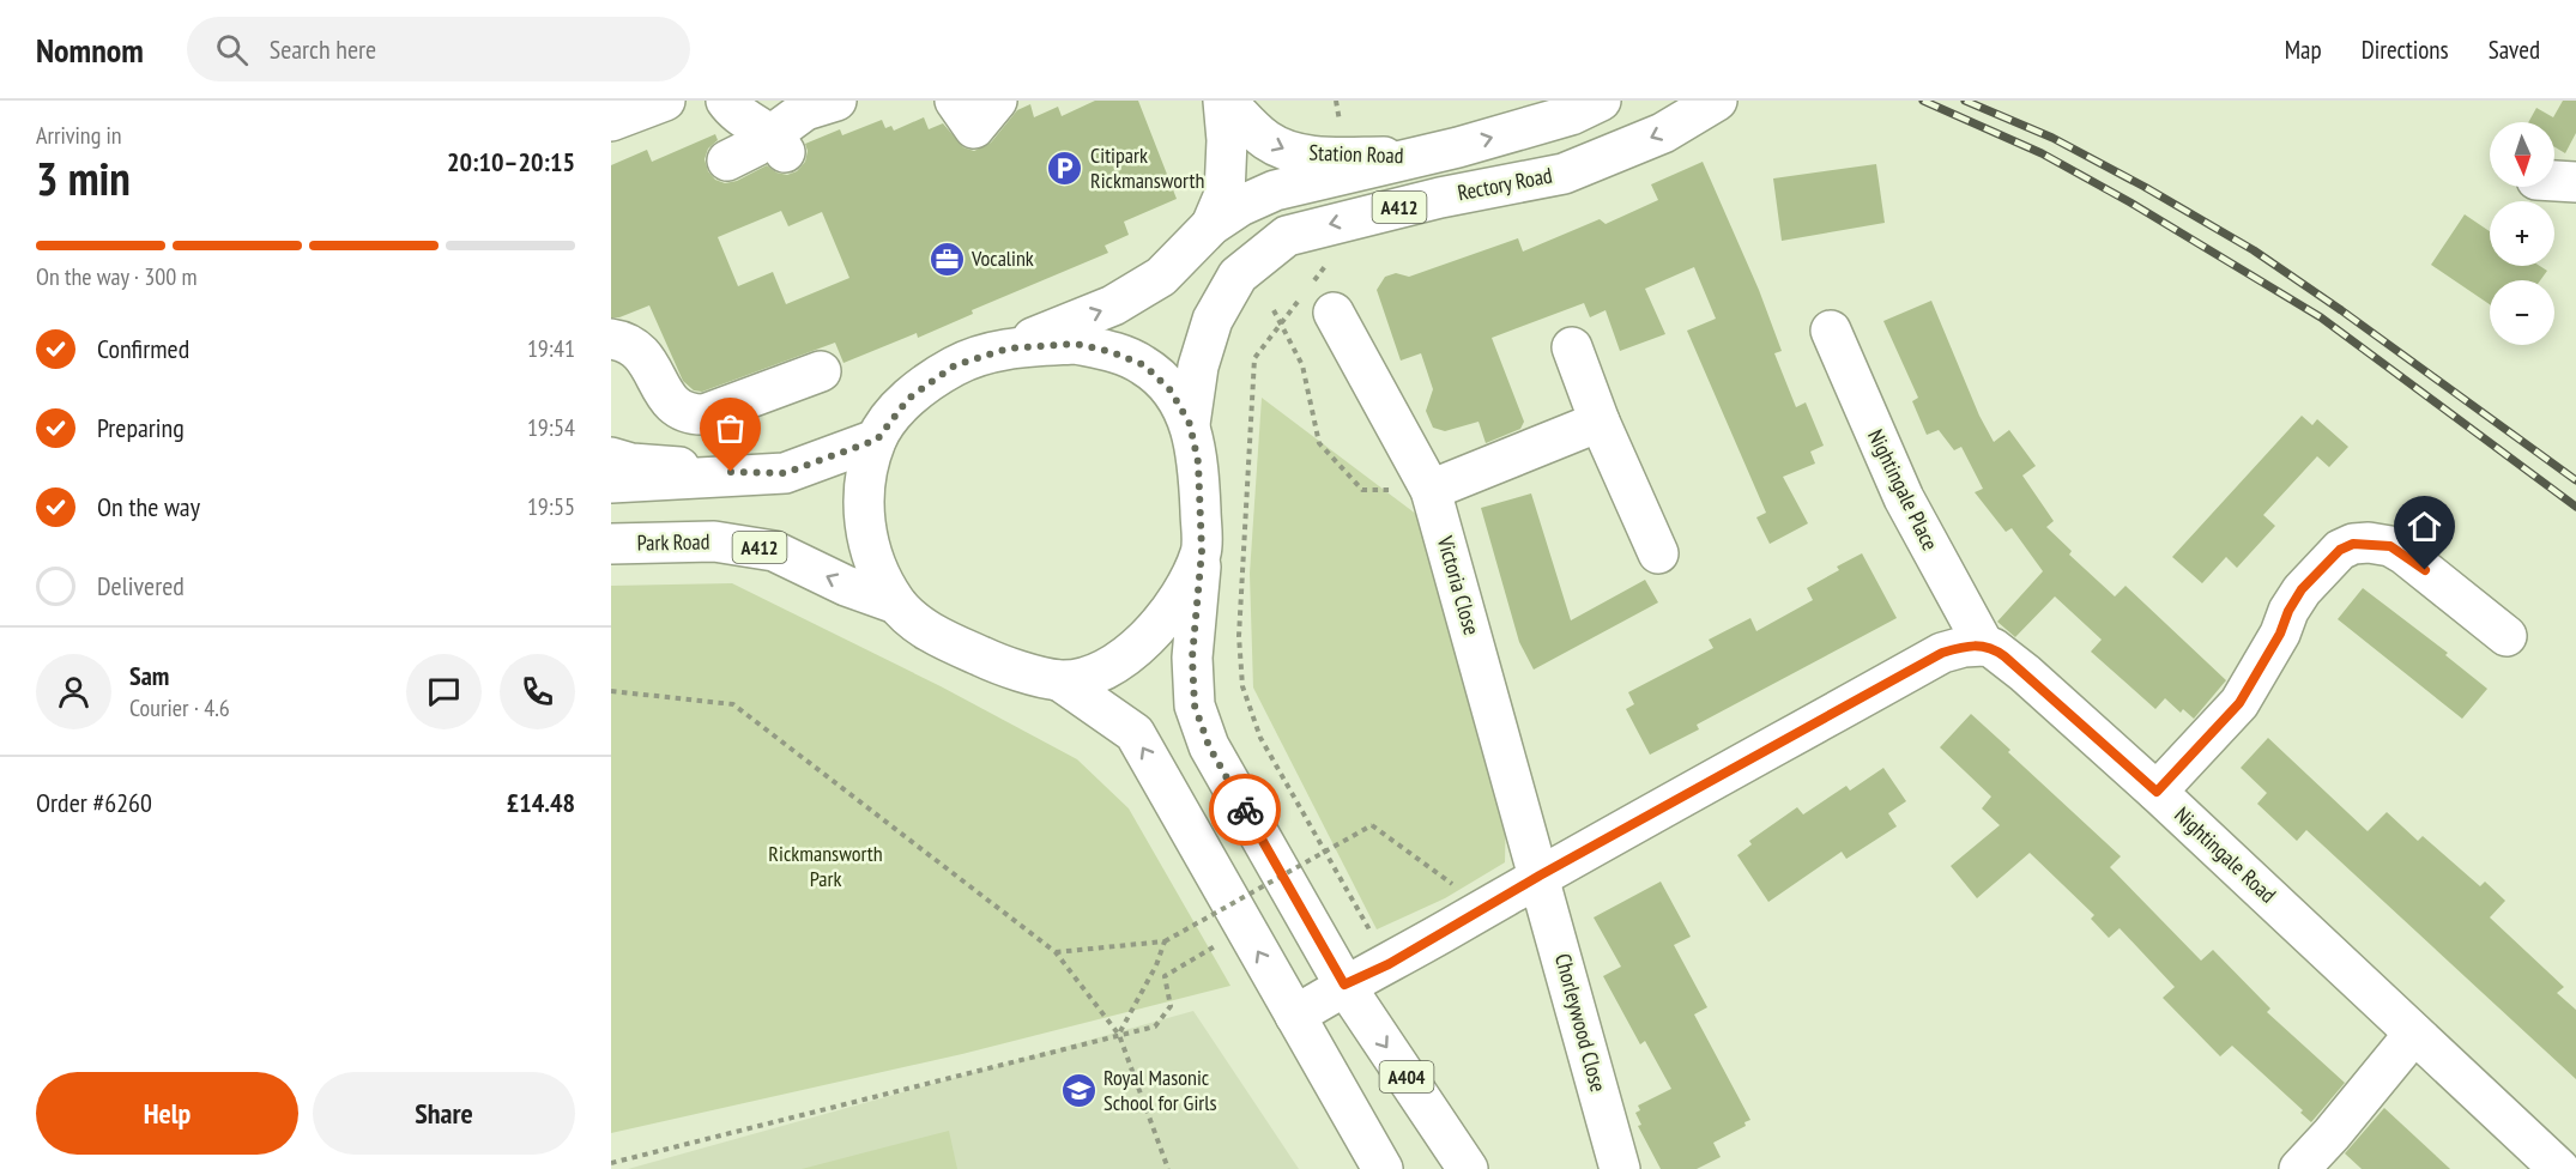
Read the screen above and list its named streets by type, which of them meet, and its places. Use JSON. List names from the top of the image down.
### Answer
{
  "streets": {
    "main road": [
      "Station Road",
      "Rectory Road",
      "A412",
      "Nightingale Place",
      "Park Road",
      "Victoria Close",
      "Nightingale Road",
      "Chorleywood Close",
      "A404"
    ]
  },
  "crossings": [
    ["Station Road", "Rectory Road"],
    ["Nightingale Place", "Nightingale Road"],
    ["Victoria Close", "Chorleywood Close"]
  ],
  "parks": ["Rickmansworth Park"],
  "places": {
    "parking": ["Citipark Rickmansworth"],
    "office": ["Vocalink"],
    "school or university": ["Royal Masonic School for Girls"]
  },
  "north": "bottom",
  "page": {
    "header": "Nomnom",
    "search": "Search here",
    "nav": ["Map", "Directions", "Saved"],
    "heading": ["3 min", "Arriving in", "20:10–20:15"],
    "panel": [
      "Sam",
      "Courier · 4.6",
      "Order #6260",
      "£14.48"
    ],
    "map_buttons": ["+", "−"],
    "bar": "On the way · 300 m",
    "list": [
      ["Confirmed", "19:41"],
      ["Preparing", "19:54"],
      ["On the way", "19:55"],
      "Delivered"
    ],
    "buttons": ["Help", "Share"]
  }
}
